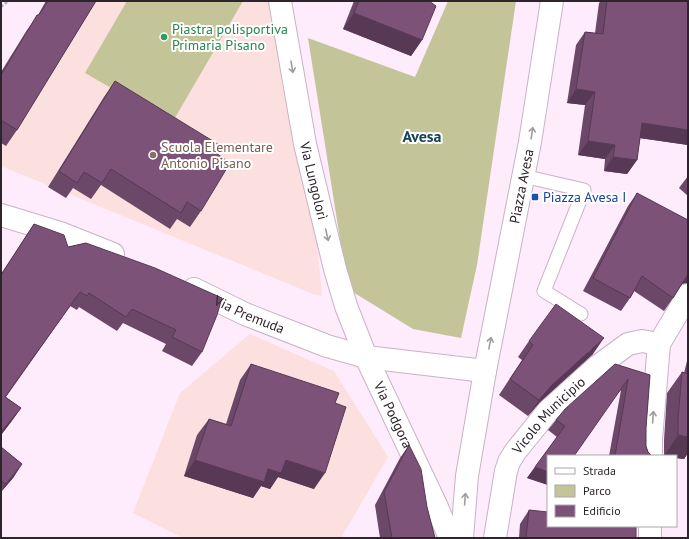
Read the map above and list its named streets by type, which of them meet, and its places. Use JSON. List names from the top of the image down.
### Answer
{
  "streets": {
    "street": [
      "Via Lungolorì",
      "Piazza Avesa",
      "Via Premuda",
      "Via Podgora",
      "Vicolo Municipio"
    ]
  },
  "crossings": [
    ["Via Lungolorì", "Via Premuda"],
    ["Via Lungolorì", "Via Podgora"],
    ["Via Premuda", "Via Podgora"]
  ],
  "one_way": ["Via Lungolorì"],
  "districts": ["Avesa"],
  "places": {
    "other": ["Piastra polisportiva Primaria Pisano", "Scuola Elementare Antonio Pisano"],
    "transit": ["Piazza Avesa I"]
  },
  "legend": ["Strada", "Parco", "Edificio"]
}
